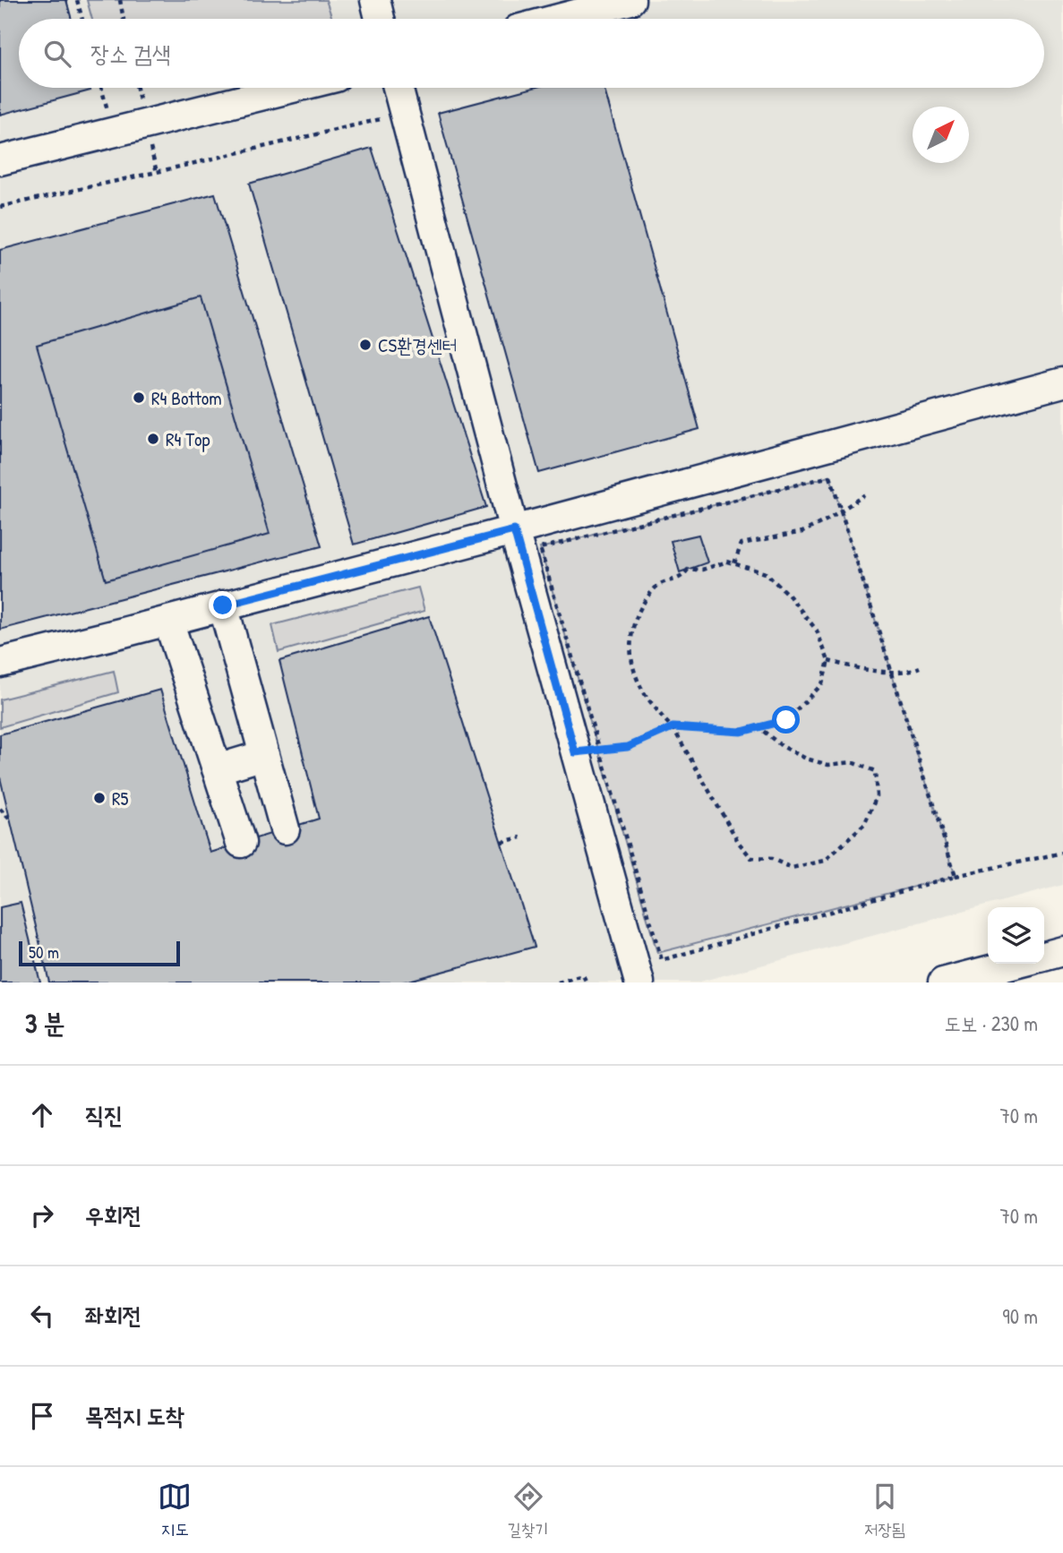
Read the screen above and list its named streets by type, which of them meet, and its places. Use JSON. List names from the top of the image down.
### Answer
{
  "places": [
    "CS환경센터",
    "R4 Bottom",
    "R4 Top",
    "R5"
  ],
  "scale_bar": "50 m",
  "north": "top right",
  "page": {
    "search": "장소 검색",
    "scale": "50 m",
    "heading": ["3 분", "도보 · 230 m"],
    "list": [
      ["직진", "70 m"],
      ["우회전", "70 m"],
      ["좌회전", "90 m"],
      "목적지 도착"
    ],
    "nav": ["지도", "길찾기", "저장됨"]
  }
}
